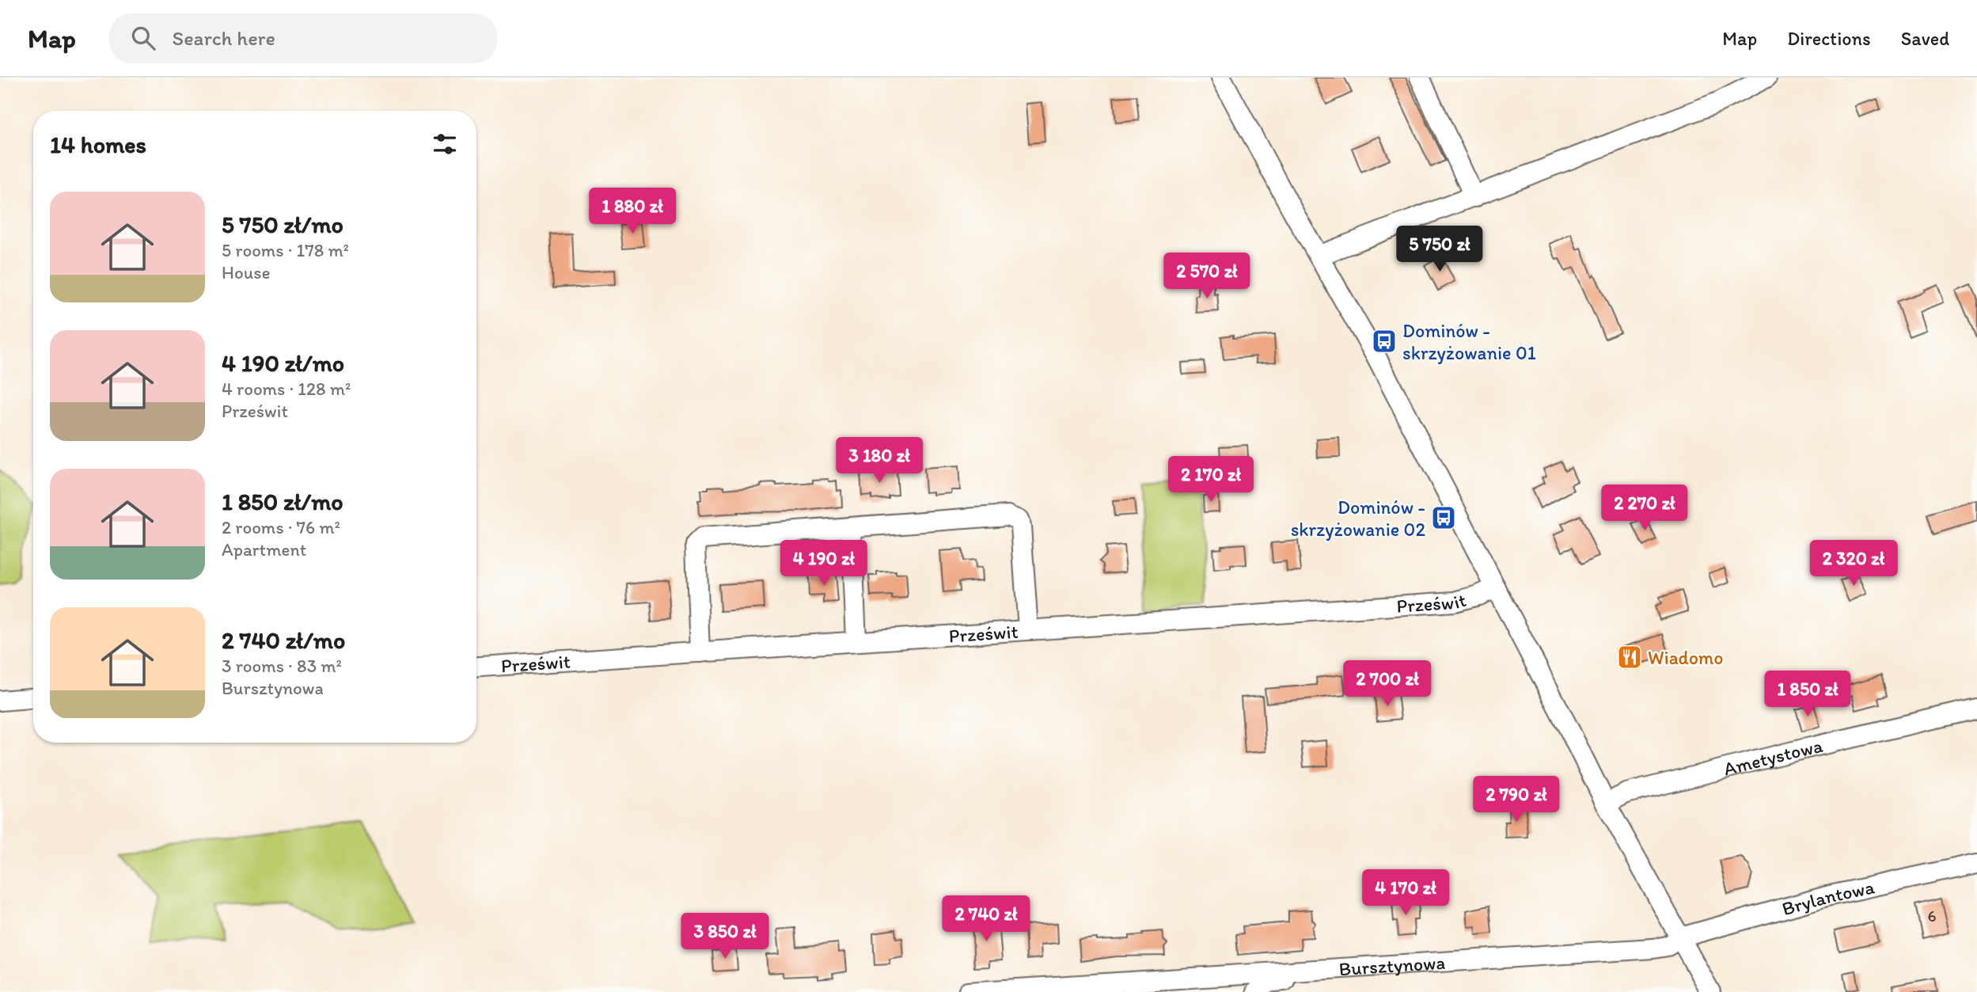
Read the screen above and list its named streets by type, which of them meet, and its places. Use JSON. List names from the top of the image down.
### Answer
{
  "streets": {
    "street": [
      "Prześwit",
      "Ametystowa",
      "Brylantowa",
      "Bursztynowa"
    ]
  },
  "crossings": [
    ["Brylantowa", "Bursztynowa"]
  ],
  "places": {
    "bus stop": ["Dominów - skrzyżowanie 01", "Dominów - skrzyżowanie 02"],
    "restaurant": ["Wiadomo"]
  },
  "house_numbers": ["6"],
  "page": {
    "header": "Map",
    "search": "Search here",
    "nav": ["Map", "Directions", "Saved"],
    "heading": "14 homes",
    "list": [
      {
        "name": "5 750 zł/mo",
        "note": "5 rooms · 178 m² · House"
      },
      {
        "name": "4 190 zł/mo",
        "note": "4 rooms · 128 m² · Prześwit"
      },
      {
        "name": "1 850 zł/mo",
        "note": "2 rooms · 76 m² · Apartment"
      },
      {
        "name": "2 740 zł/mo",
        "note": "3 rooms · 83 m² · Bursztynowa"
      }
    ],
    "price": [
      "1 880 zł",
      "5 750 zł",
      "2 570 zł",
      "3 180 zł",
      "2 170 zł",
      "2 270 zł",
      "4 190 zł",
      "2 320 zł",
      "2 700 zł",
      "1 850 zł",
      "2 790 zł",
      "4 170 zł",
      "2 740 zł",
      "3 850 zł"
    ]
  }
}
